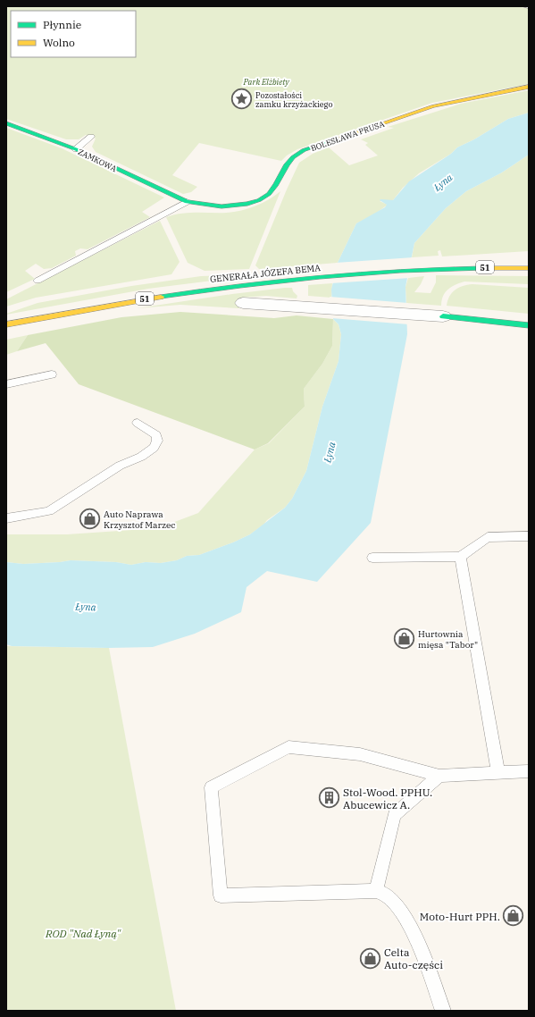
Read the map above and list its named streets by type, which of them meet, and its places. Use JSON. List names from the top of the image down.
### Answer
{
  "streets": {
    "street": [
      "BOLESŁAWA PRUSA",
      "ZAMKOWA",
      "51",
      "GENERAŁA JÓZEFA BEMA"
    ]
  },
  "crossings": [
    ["BOLESŁAWA PRUSA", "ZAMKOWA"]
  ],
  "water": ["Łyna"],
  "parks": ["Park Elżbiety", "ROD \"Nad Łyną\""],
  "places": {
    "place": ["Pozostałości zamku krzyżackiego"],
    "shop": [
      "Auto Naprawa Krzysztof Marzec",
      "Hurtownia mięsa \"Tabor\"",
      "Moto-Hurt PPH.",
      "Celta Auto-części"
    ],
    "building": ["Stol-Wood. PPHU. Abucewicz A."]
  },
  "legend": ["Płynnie", "Wolno"]
}
